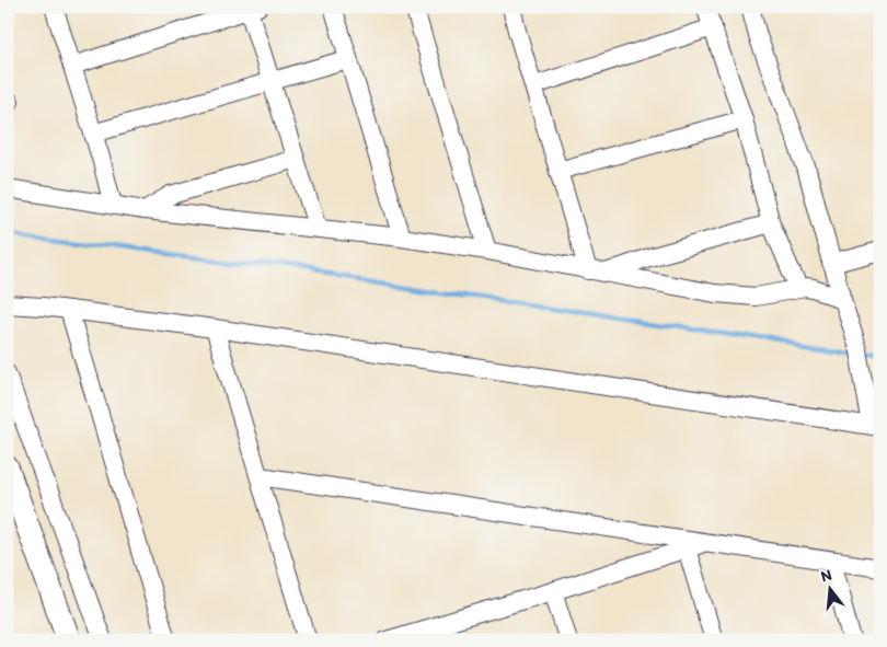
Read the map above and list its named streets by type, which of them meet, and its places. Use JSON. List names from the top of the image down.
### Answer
{
  "north": "top"
}
